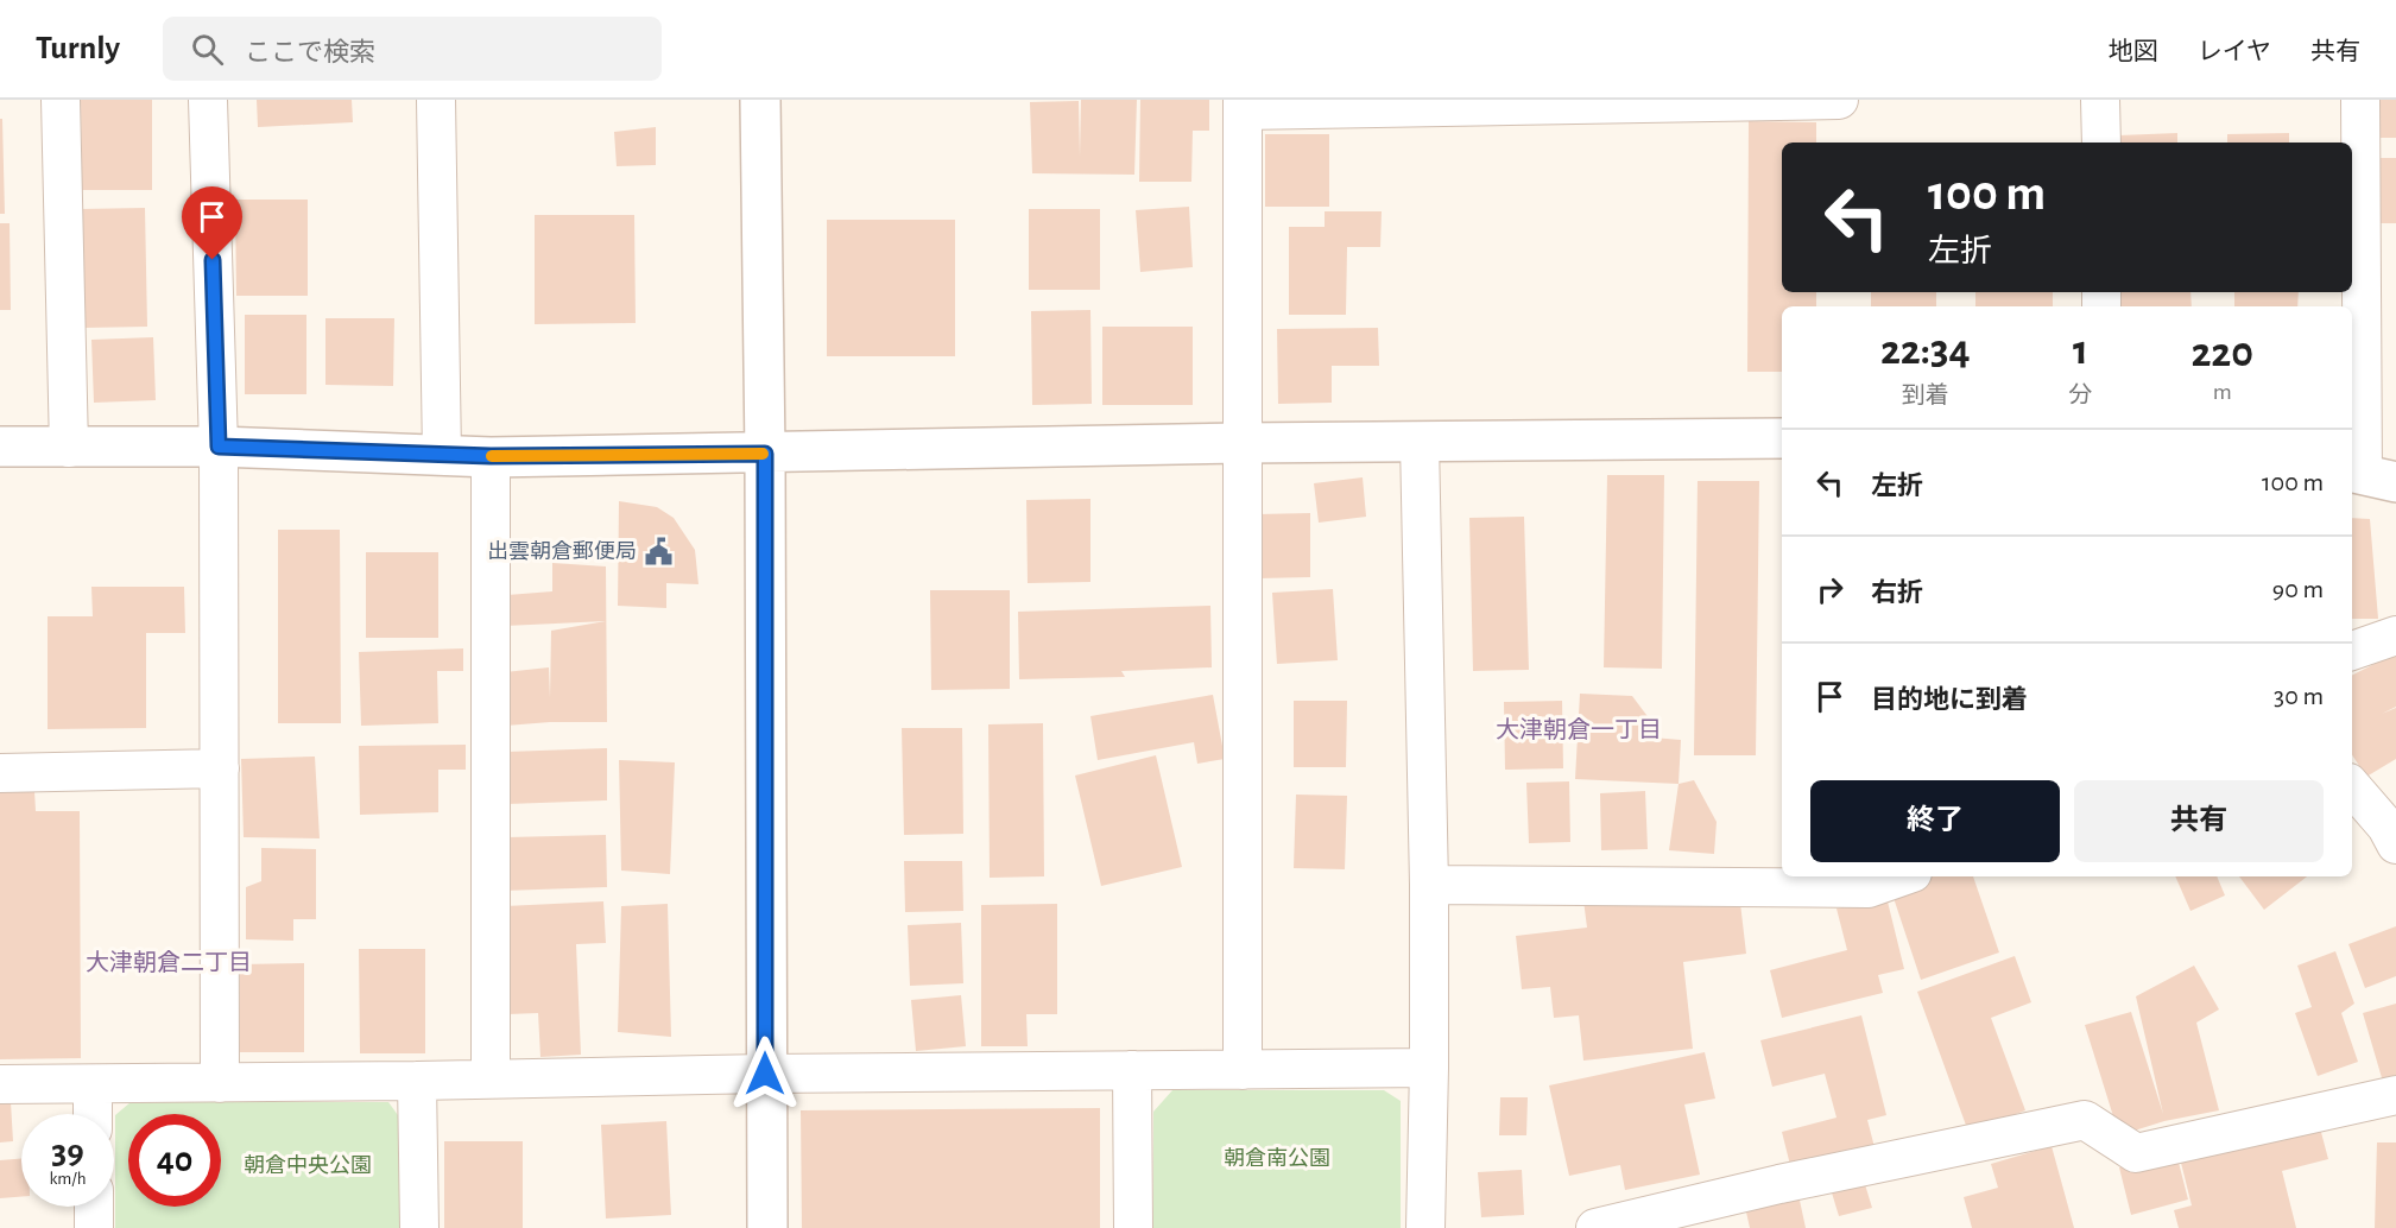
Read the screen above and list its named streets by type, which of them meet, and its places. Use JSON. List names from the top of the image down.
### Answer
{
  "districts": ["大津朝倉一丁目", "大津朝倉二丁目"],
  "parks": ["朝倉南公園", "朝倉中央公園"],
  "places": {
    "public building": ["出雲朝倉郵便局"]
  },
  "page": {
    "header": "Turnly",
    "search": "ここで検索",
    "nav": ["地図", "レイヤ", "共有"],
    "turn": ["100 m", "左折"],
    "eta": [
      "22:34",
      "到着",
      "1",
      "分",
      "220",
      "m"
    ],
    "list": [
      {
        "name": "左折",
        "value": "100 m"
      },
      {
        "name": "右折",
        "value": "90 m"
      },
      {
        "name": "目的地に到着",
        "value": "30 m"
      }
    ],
    "buttons": ["終了", "共有"],
    "speed": "39 km/h",
    "limit": "40"
  }
}
